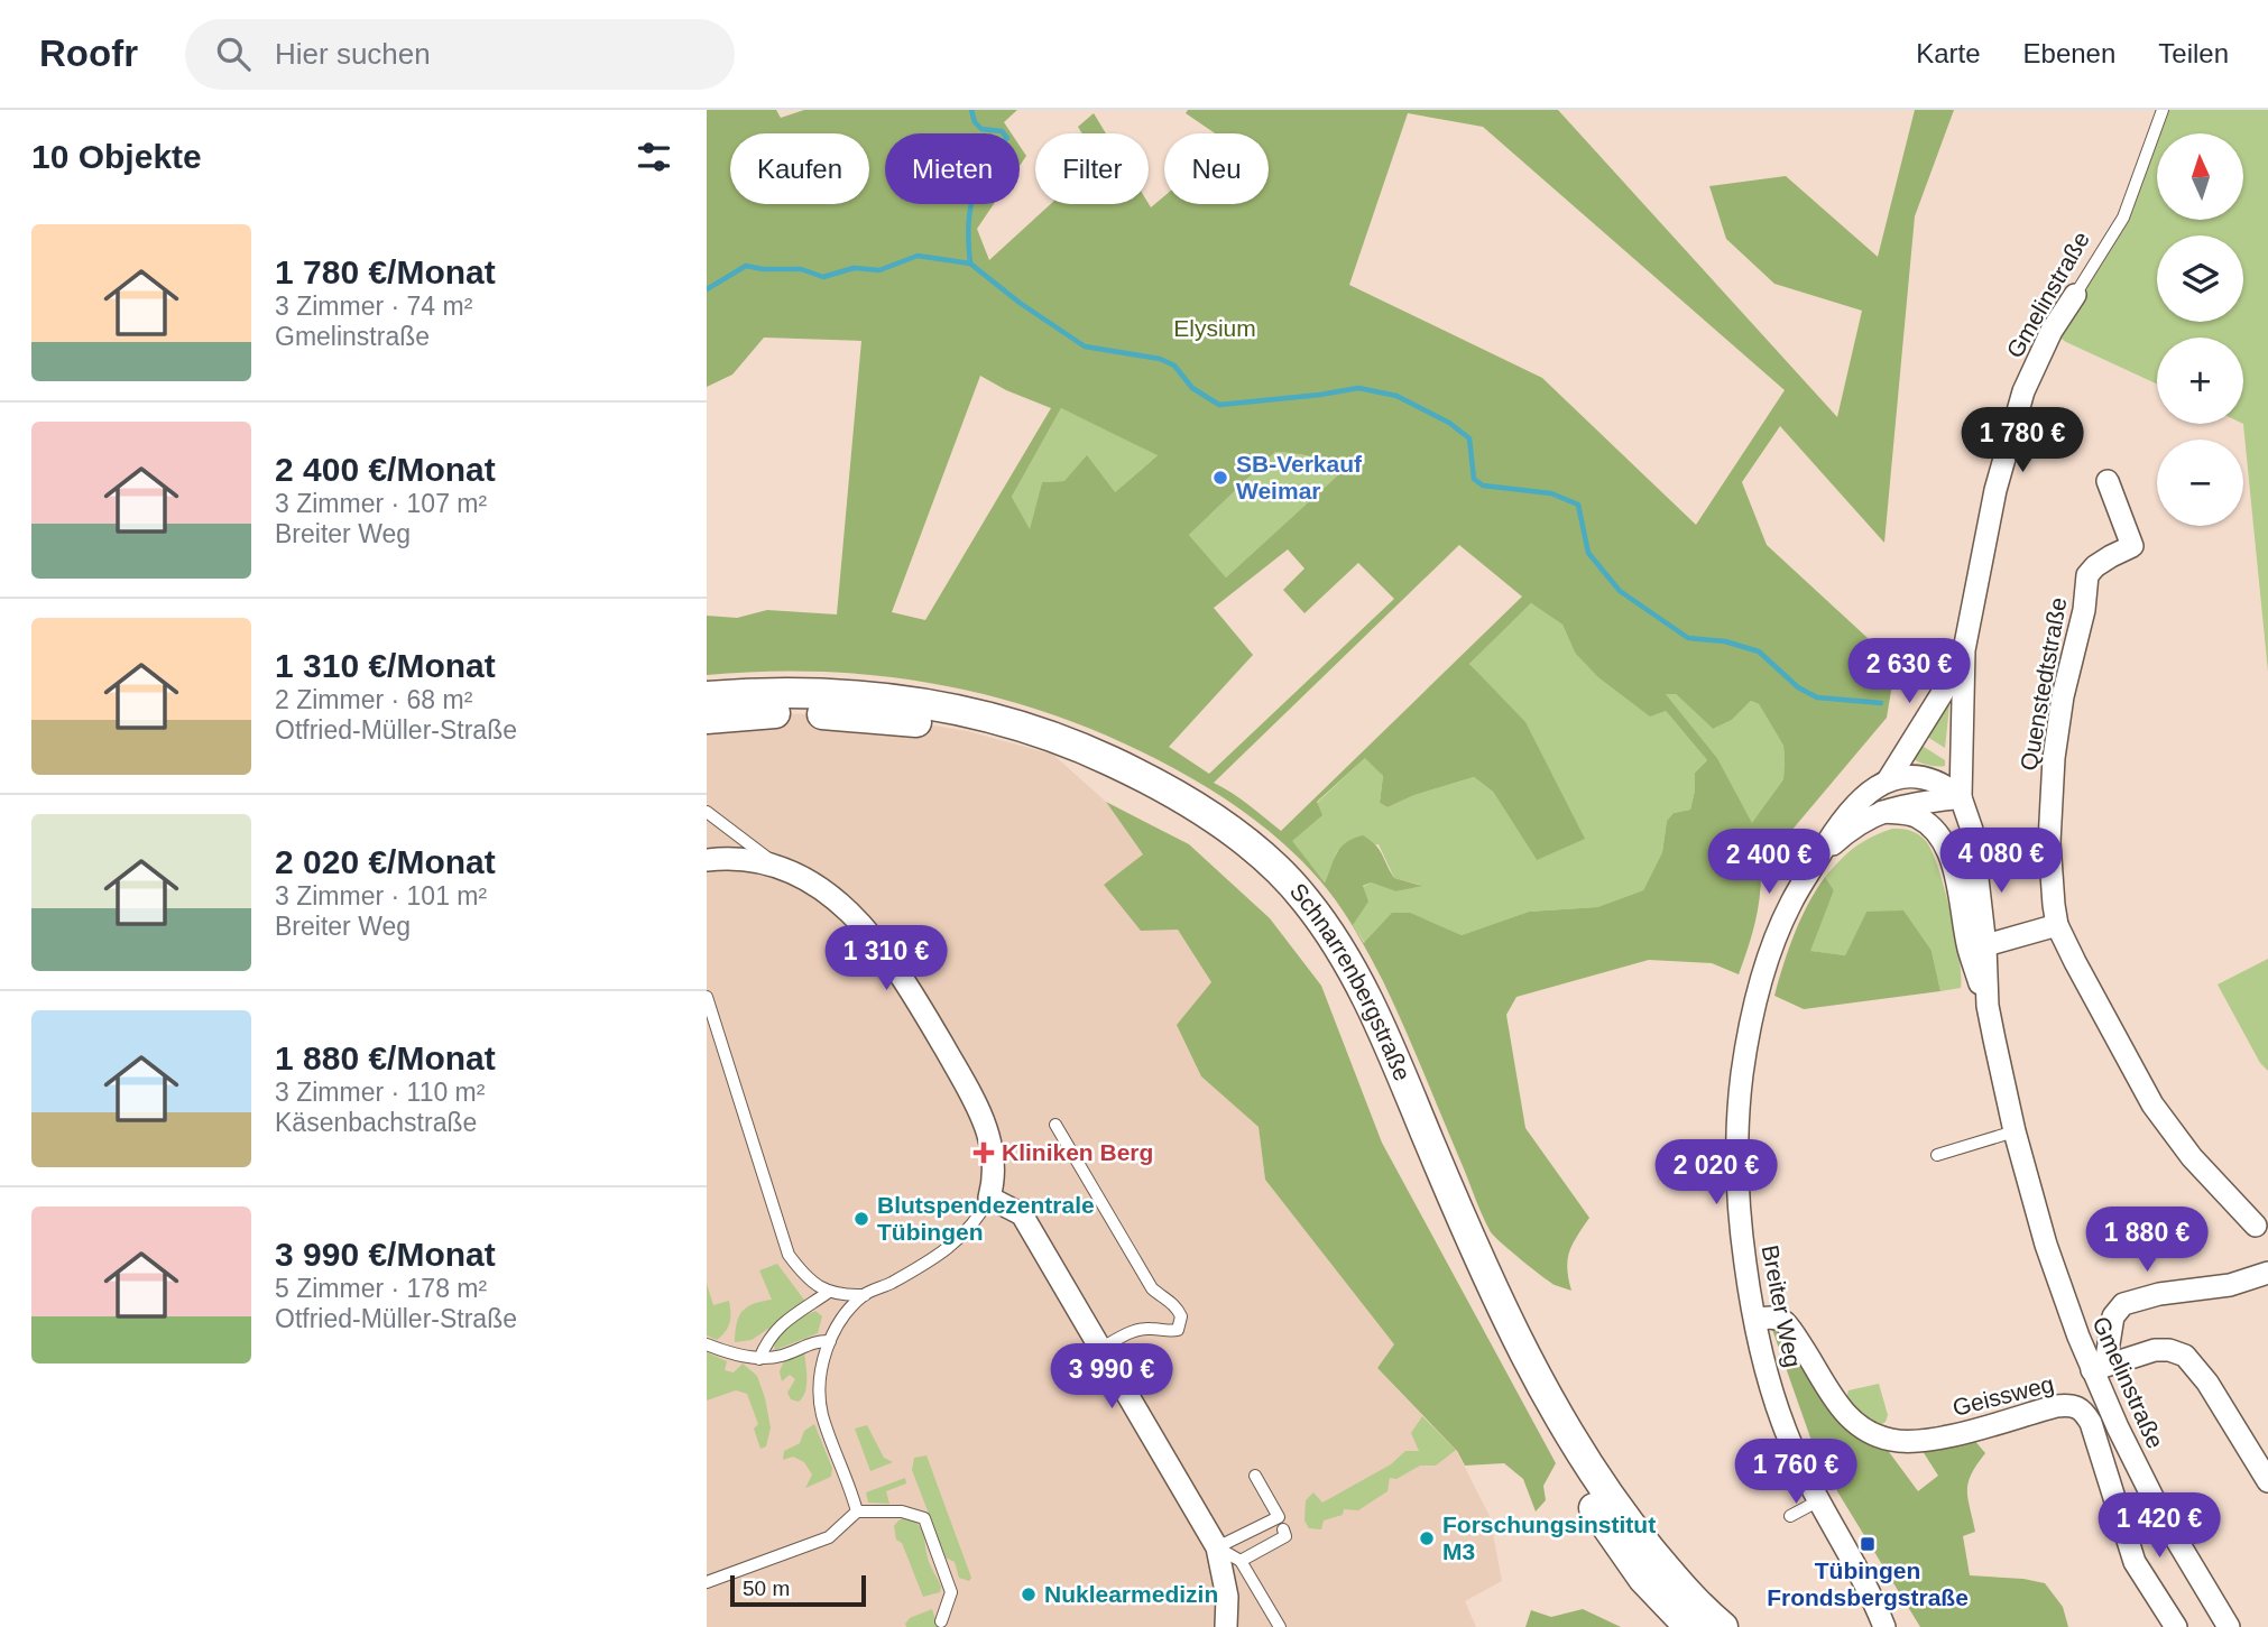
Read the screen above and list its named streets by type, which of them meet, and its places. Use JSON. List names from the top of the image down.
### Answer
{
  "streets": {
    "street": [
      "Gmelinstraße",
      "Quenstedtstraße",
      "Schnarrenbergstraße",
      "Breiter Weg",
      "Geissweg"
    ]
  },
  "crossings": [
    ["Gmelinstraße", "Breiter Weg"],
    ["Breiter Weg", "Geissweg"]
  ],
  "parks": ["Elysium"],
  "places": {
    "other": [
      "SB-Verkauf Weimar",
      "Blutspendezentrale Tübingen",
      "Forschungsinstitut M3",
      "Nuklearmedizin"
    ],
    "health": ["Kliniken Berg"],
    "transit": ["Tübingen Frondsbergstraße"]
  },
  "scale_bar": "50 m",
  "north": "top",
  "page": {
    "header": "Roofr",
    "search": "Hier suchen",
    "nav": ["Karte", "Ebenen", "Teilen"],
    "heading": "10 Objekte",
    "map_buttons": ["+", "−"],
    "chip": [
      "Kaufen",
      "Mieten",
      "Filter",
      "Neu"
    ],
    "list": [
      {
        "name": "1 780 €/Monat",
        "note": "3 Zimmer · 74 m² · Gmelinstraße"
      },
      {
        "name": "2 400 €/Monat",
        "note": "3 Zimmer · 107 m² · Breiter Weg"
      },
      {
        "name": "1 310 €/Monat",
        "note": "2 Zimmer · 68 m² · Otfried-Müller-Straße"
      },
      {
        "name": "2 020 €/Monat",
        "note": "3 Zimmer · 101 m² · Breiter Weg"
      },
      {
        "name": "1 880 €/Monat",
        "note": "3 Zimmer · 110 m² · Käsenbachstraße"
      },
      {
        "name": "3 990 €/Monat",
        "note": "5 Zimmer · 178 m² · Otfried-Müller-Straße"
      }
    ],
    "price": [
      "1 780 €",
      "2 630 €",
      "4 080 €",
      "2 400 €",
      "1 310 €",
      "2 020 €",
      "1 880 €",
      "3 990 €",
      "1 760 €",
      "1 420 €"
    ],
    "scale": "50 m"
  }
}
